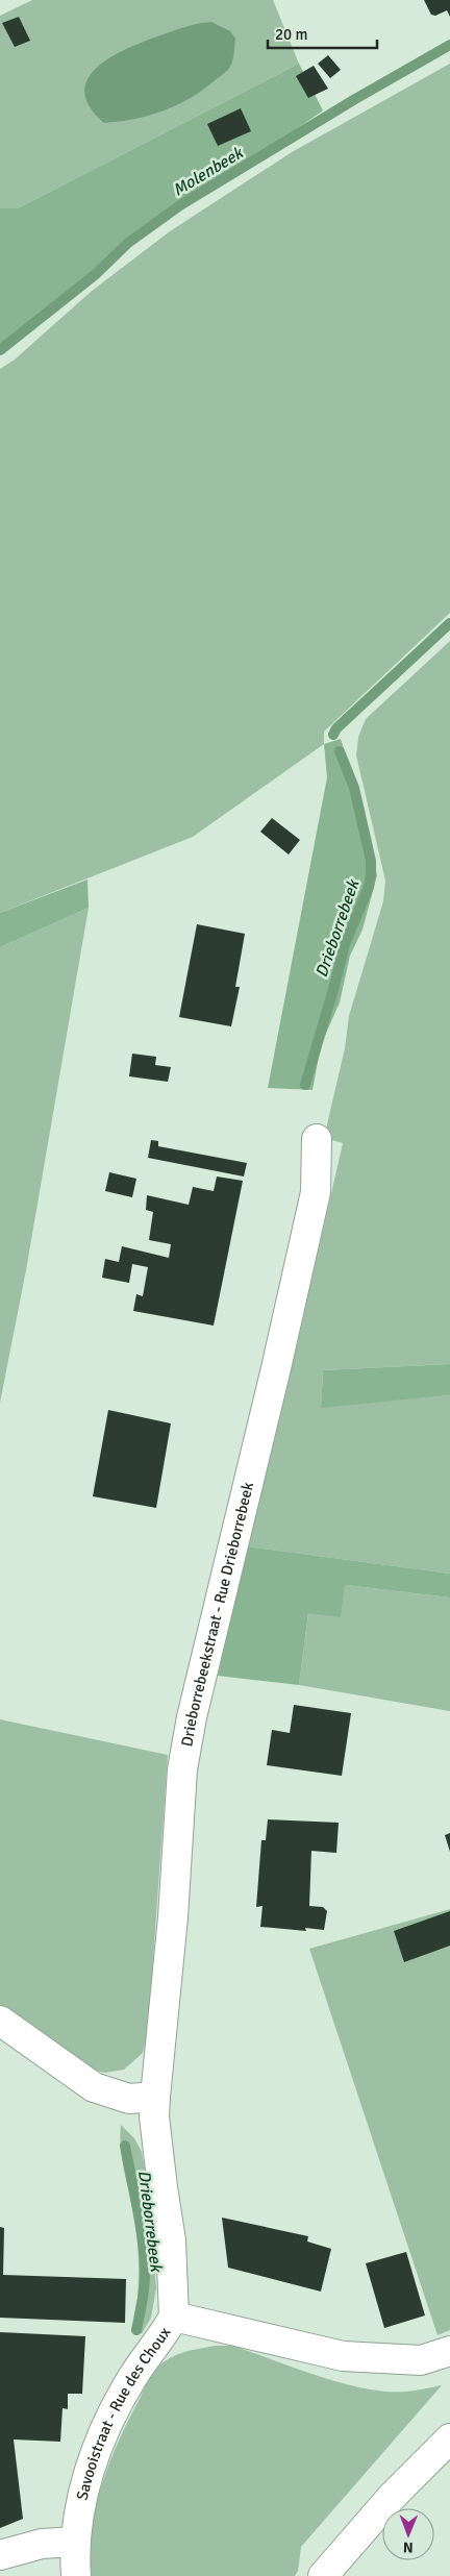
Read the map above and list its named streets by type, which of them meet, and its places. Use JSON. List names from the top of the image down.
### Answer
{
  "streets": {
    "street": ["Drieborrebeekstraat - Rue Drieborrebeek", "Savooistraat - Rue des Choux"]
  },
  "crossings": [
    ["Drieborrebeekstraat - Rue Drieborrebeek", "Savooistraat - Rue des Choux"]
  ],
  "water": ["Molenbeek", "Drieborrebeek"],
  "scale_bar": "20 m",
  "north": "bottom"
}
